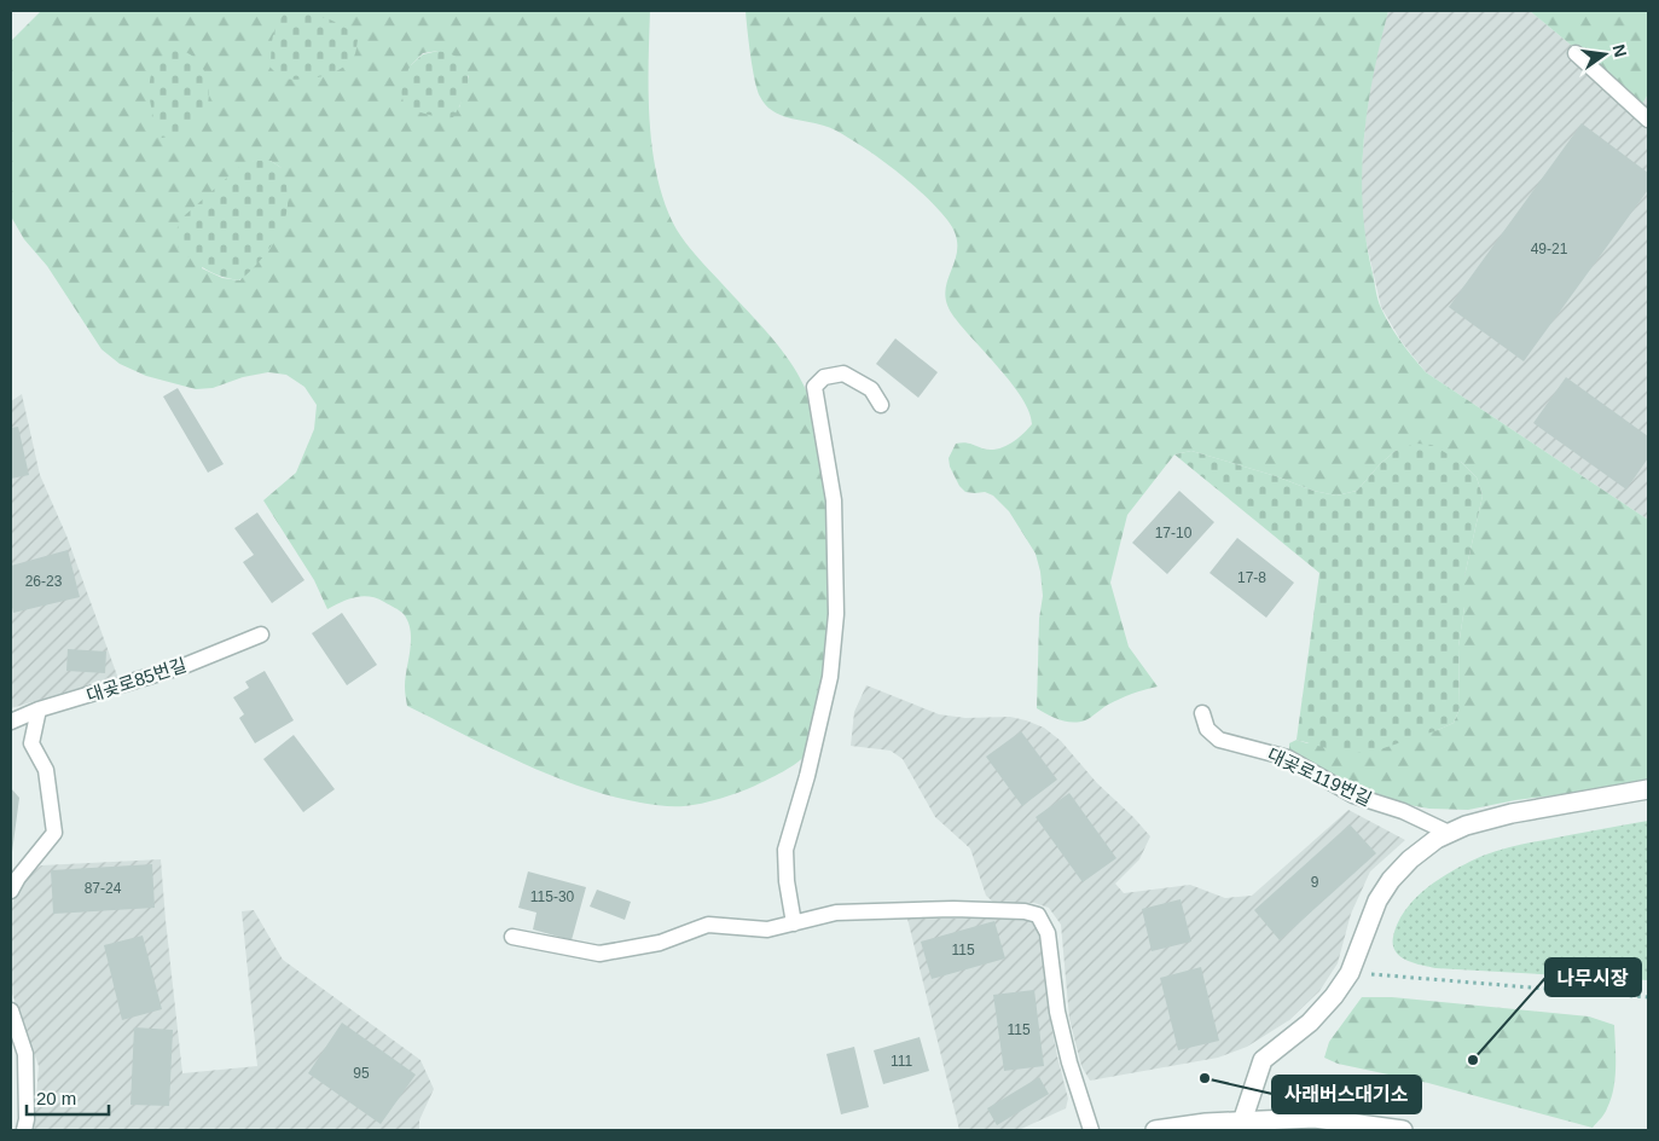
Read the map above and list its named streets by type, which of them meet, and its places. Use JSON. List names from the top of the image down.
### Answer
{
  "streets": {
    "lane": ["대곶로85번길", "대곶로119번길"]
  },
  "places": ["나무시장", "사래버스대기소"],
  "house_numbers": [
    "49-21",
    "17-10",
    "17-8",
    "26-23",
    "9",
    "87-24",
    "115-30",
    "115",
    "115",
    "111",
    "95"
  ],
  "scale_bar": "20 m",
  "north": "right"
}
